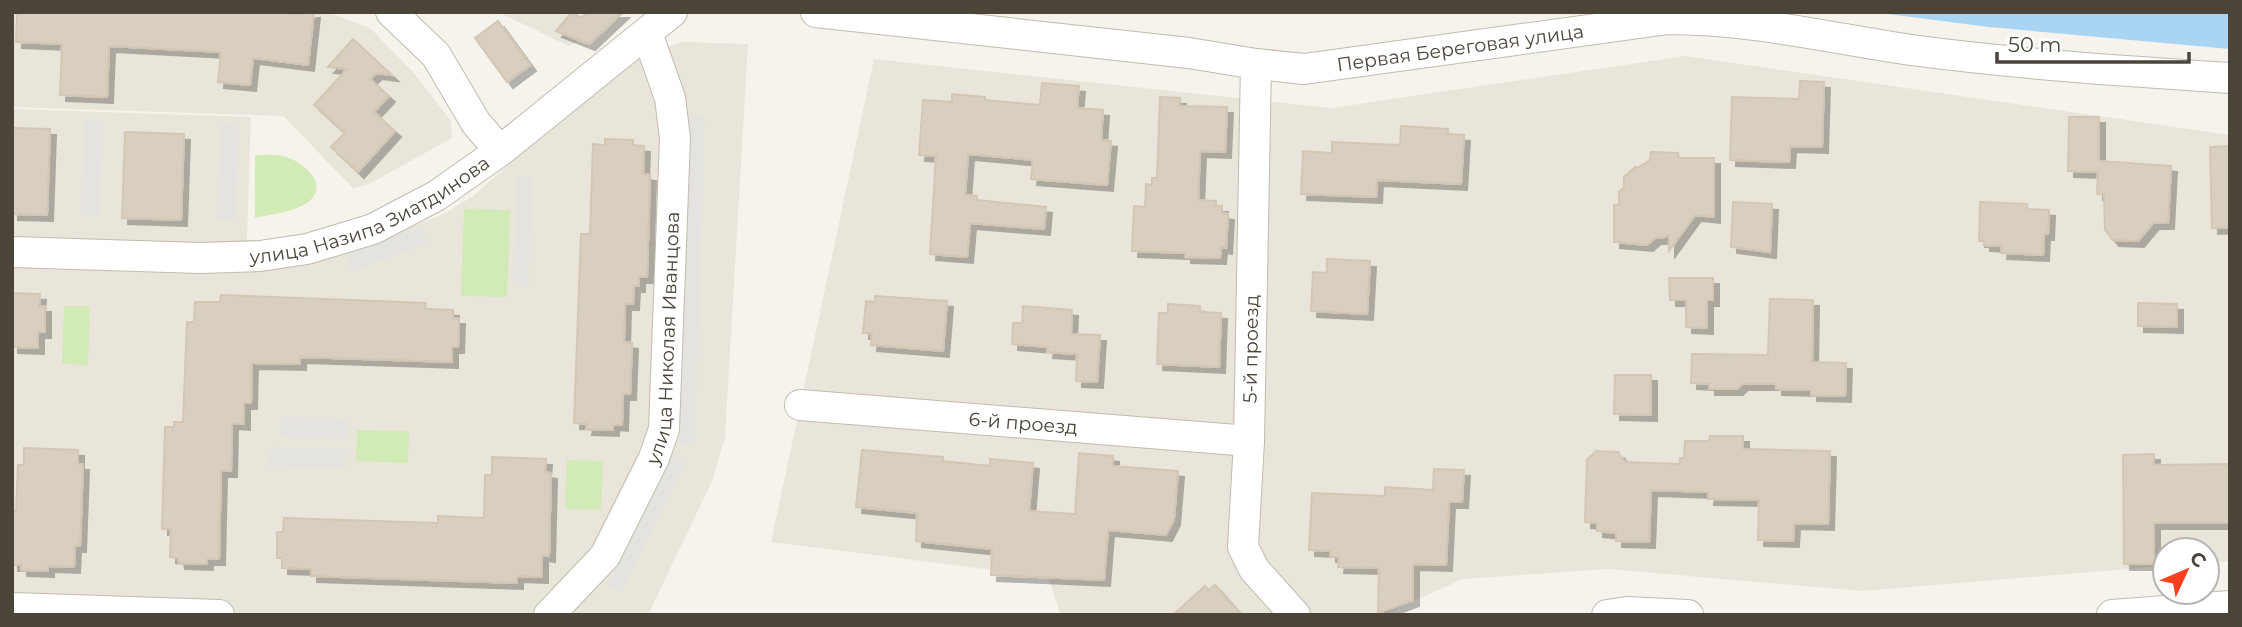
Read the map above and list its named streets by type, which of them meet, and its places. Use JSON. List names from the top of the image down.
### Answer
{
  "streets": {
    "street": [
      "Первая Береговая улица",
      "улица Назипа Зиатдинова",
      "улица Николая Иванцова",
      "5-й проезд",
      "6-й проезд"
    ]
  },
  "crossings": [
    ["Первая Береговая улица", "5-й проезд"],
    ["улица Назипа Зиатдинова", "улица Николая Иванцова"],
    ["5-й проезд", "6-й проезд"]
  ],
  "scale_bar": "50 m",
  "north": "top right"
}
